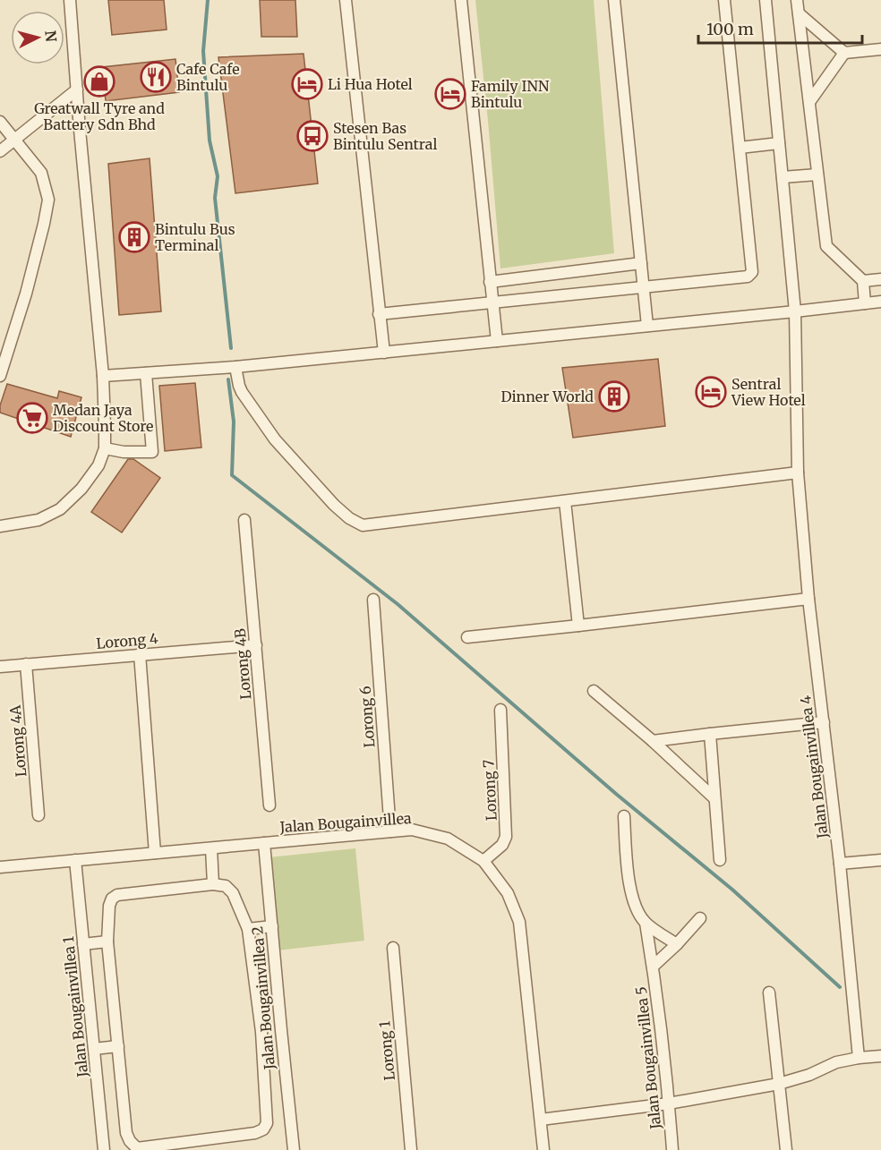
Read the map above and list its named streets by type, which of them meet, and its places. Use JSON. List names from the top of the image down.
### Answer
{
  "streets": {
    "street": [
      "Lorong 4",
      "Lorong 4B",
      "Lorong 6",
      "Lorong 4A",
      "Jalan Bougainvillea 4",
      "Lorong 7",
      "Jalan Bougainvillea",
      "Jalan Bougainvillea 2",
      "Jalan Bougainvillea 1",
      "Lorong 1",
      "Jalan Bougainvillea 5"
    ]
  },
  "crossings": [
    ["Lorong 4", "Lorong 4B"],
    ["Lorong 4", "Lorong 4A"],
    ["Lorong 6", "Jalan Bougainvillea"],
    ["Lorong 7", "Jalan Bougainvillea"],
    ["Jalan Bougainvillea", "Jalan Bougainvillea 2"],
    ["Jalan Bougainvillea", "Jalan Bougainvillea 1"]
  ],
  "places": {
    "restaurant": ["Cafe Cafe Bintulu"],
    "shop": ["Greatwall Tyre and Battery Sdn Bhd"],
    "hotel": ["Li Hua Hotel", "Family INN Bintulu", "Sentral View Hotel"],
    "bus stop": ["Stesen Bas Bintulu Sentral"],
    "building": ["Bintulu Bus Terminal", "Dinner World"],
    "supermarket": ["Medan Jaya Discount Store"]
  },
  "scale_bar": "100 m",
  "north": "right"
}
